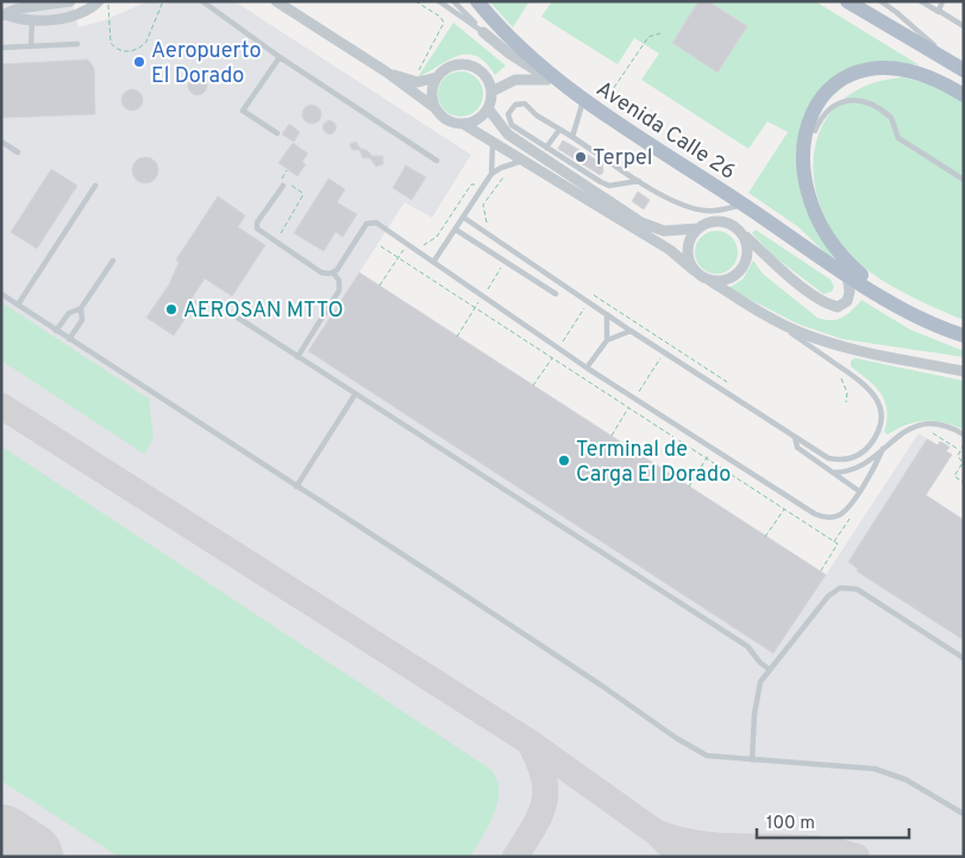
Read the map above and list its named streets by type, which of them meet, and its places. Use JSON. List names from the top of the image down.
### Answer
{
  "streets": {
    "main road": ["Avenida Calle 26"]
  },
  "places": [
    "Aeropuerto El Dorado",
    "Terpel",
    "AEROSAN MTTO",
    "Terminal de Carga El Dorado"
  ],
  "scale_bar": "100 m"
}
